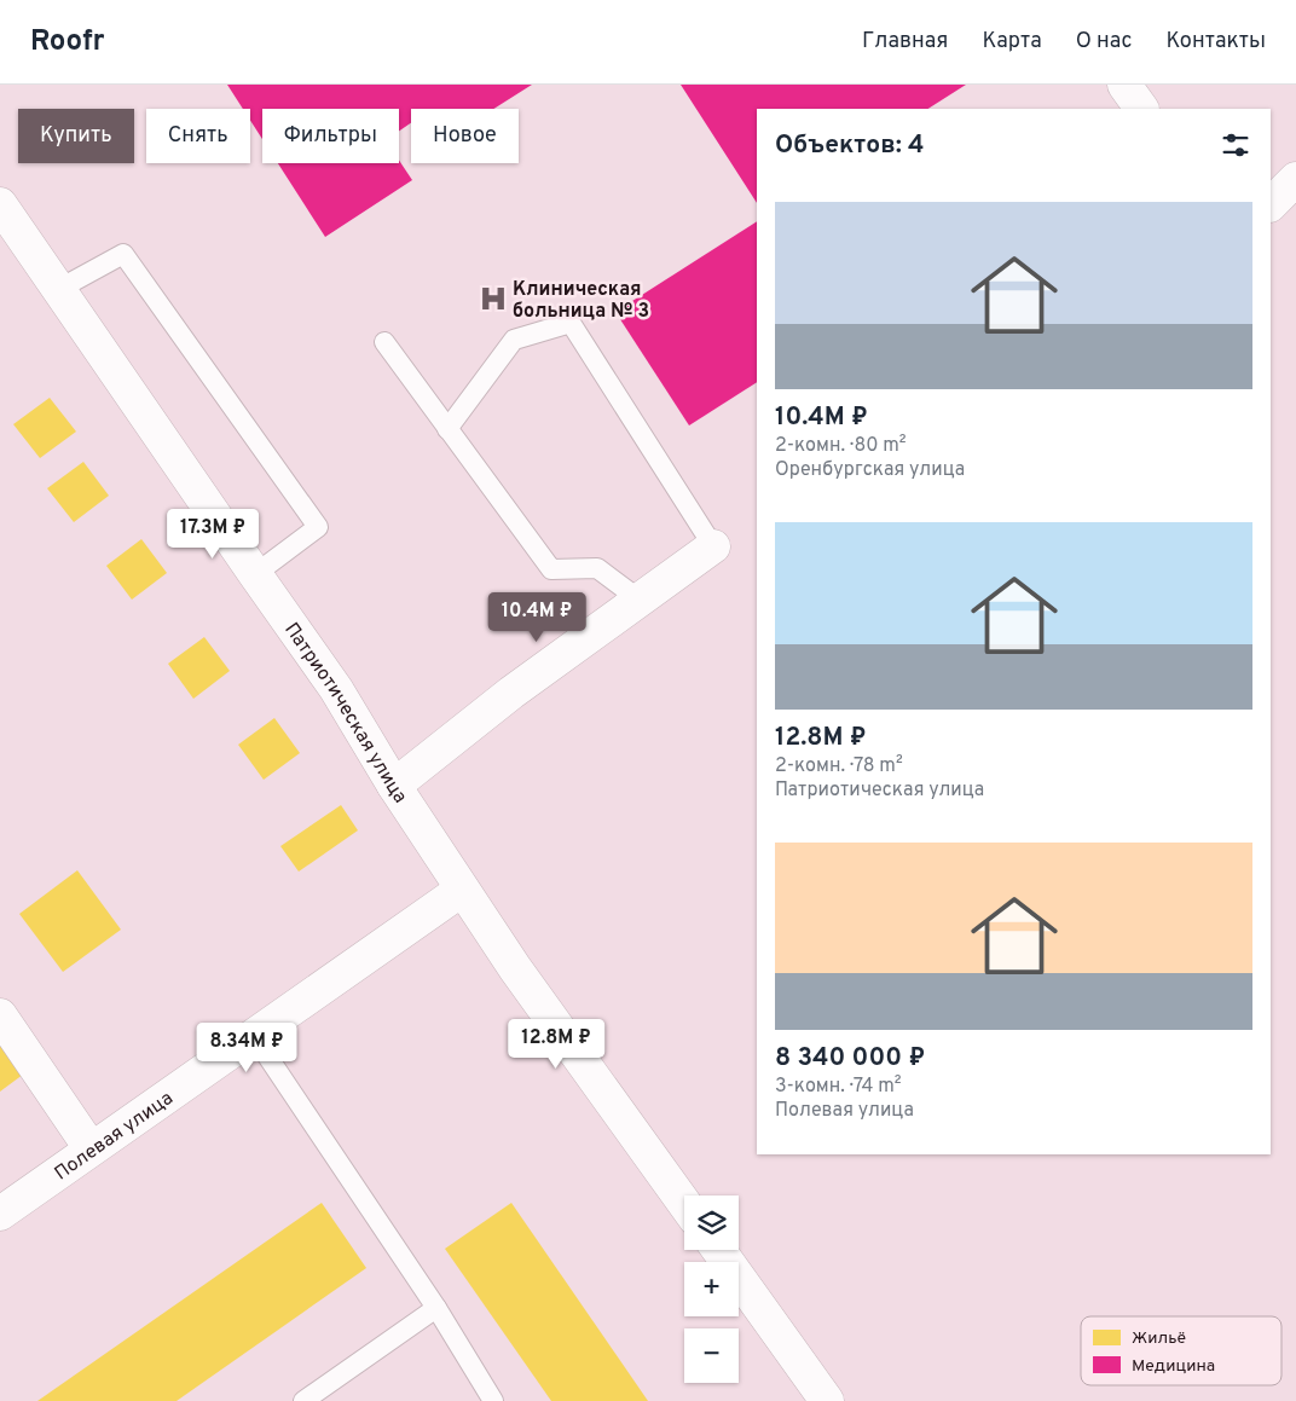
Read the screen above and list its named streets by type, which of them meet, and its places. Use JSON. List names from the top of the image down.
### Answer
{
  "streets": {
    "street": ["Патриотическая улица", "Полевая улица"]
  },
  "crossings": [
    ["Патриотическая улица", "Полевая улица"]
  ],
  "places": {
    "hospital": ["Клиническая больница № 3"]
  },
  "legend": ["Жильё", "Медицина"],
  "page": {
    "header": "Roofr",
    "nav": [
      "Главная",
      "Карта",
      "О нас",
      "Контакты"
    ],
    "chip": [
      "Купить",
      "Снять",
      "Фильтры",
      "Новое"
    ],
    "heading": "Объектов: 4",
    "list": [
      {
        "name": "10.4M ₽",
        "note": "2-комн. · 80 m² · Оренбургская улица"
      },
      {
        "name": "12.8M ₽",
        "note": "2-комн. · 78 m² · Патриотическая улица"
      },
      {
        "name": "8 340 000 ₽",
        "note": "3-комн. · 74 m² · Полевая улица"
      }
    ],
    "price": [
      "17.3M ₽",
      "10.4M ₽",
      "12.8M ₽",
      "8.34M ₽"
    ],
    "map_buttons": ["+", "−"]
  }
}
